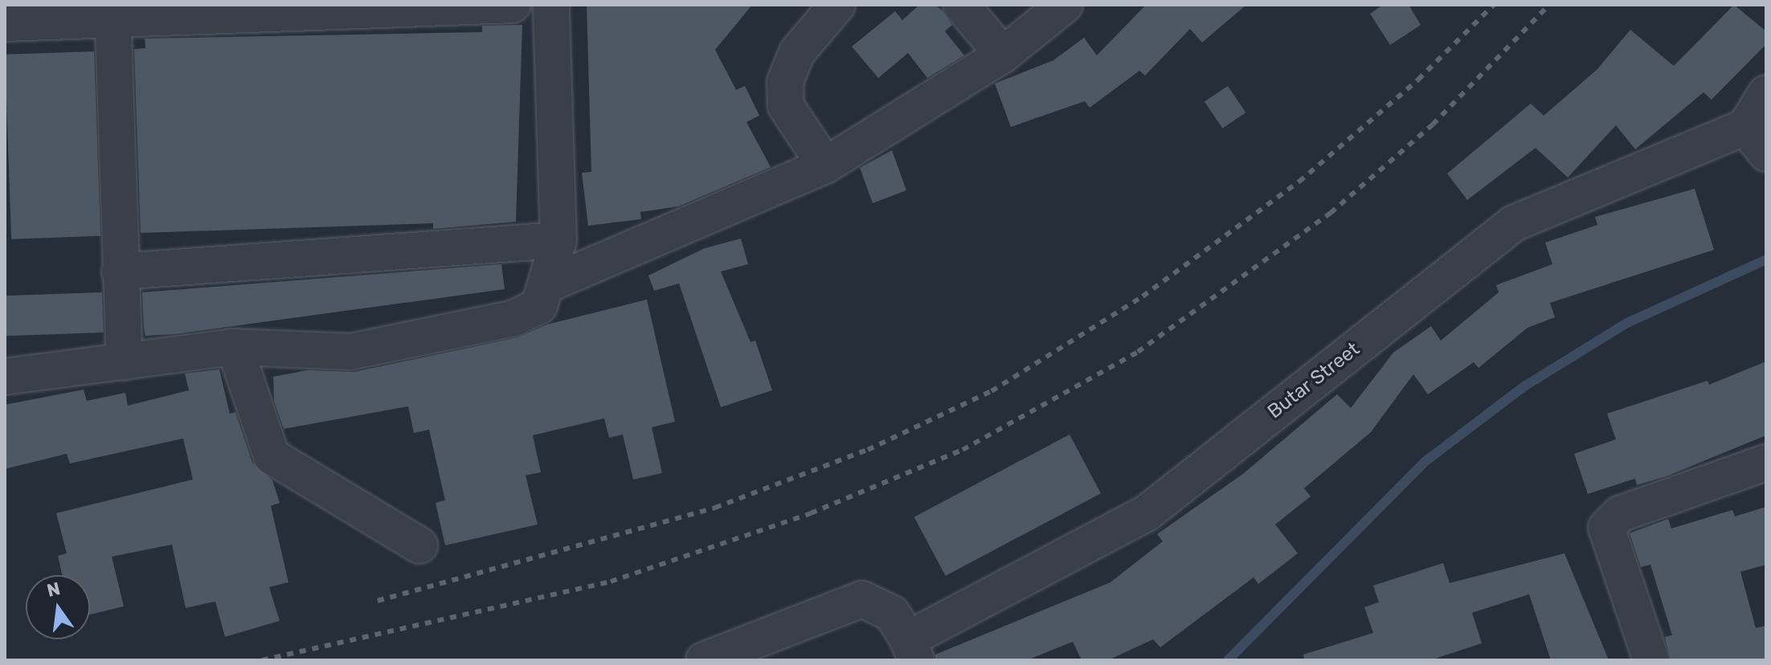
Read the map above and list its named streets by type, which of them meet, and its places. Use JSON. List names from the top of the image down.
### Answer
{
  "streets": {
    "street": ["Butar Street"]
  },
  "north": "top"
}
